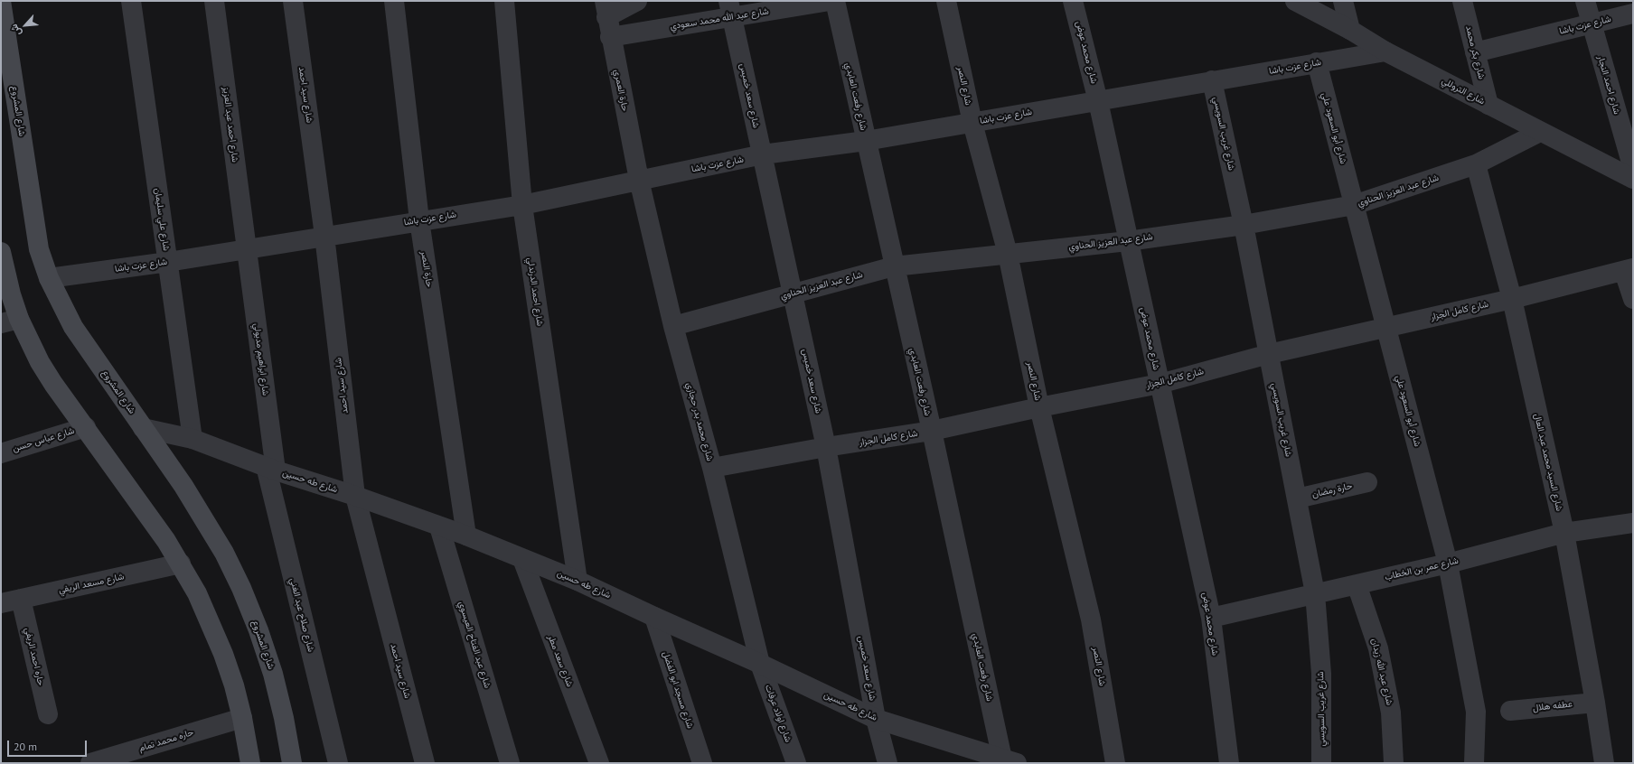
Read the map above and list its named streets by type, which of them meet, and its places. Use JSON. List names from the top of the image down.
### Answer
{
  "streets": {
    "main road": ["شارع المشروع"],
    "street": [
      "شارع عبد الله محمد سعودي",
      "شارع عزت باشا",
      "شارع محمد عوض",
      "شارع بكر محمد",
      "شارع احمد النجار",
      "شارع النصر",
      "حارة العمري",
      "شارع التروللي",
      "شارع سيد احمد",
      "شارع سعد خميس",
      "شارع رفعت العابدي",
      "شارع احمد عبد العزيز",
      "شارع أبو السعود علي",
      "شارع غريب السويسي",
      "شارع عبد العزيز الحناوي",
      "شارع علي سليمان",
      "حارة النصر",
      "شارع احمد الدرندلي",
      "شارع كامل الجزار",
      "شارع ابراهيم مدبولي",
      "شارع محمد بدر حجازي",
      "شارع عباس حسن",
      "شارع السيد محمد عبد العال",
      "شارع طه حسين",
      "حارة رمضان",
      "شارع عمر بن الخطاب",
      "شارع مسعد الريفي",
      "شارع صلاح عبد الغني",
      "شارع عبد الفتاح العيسوي",
      "حاره احمد الريفي",
      "شارع سعد مطر",
      "شارع عبد الله زيدان",
      "شارع مسجد ابو الفضل",
      "عطفه هلال",
      "شارع اولاد عرفات",
      "حاره محمد تمام"
    ]
  },
  "crossings": [
    ["شارع عبد الله محمد سعودي", "حارة العمري"],
    ["شارع عبد الله محمد سعودي", "شارع سعد خميس"],
    ["شارع عزت باشا", "شارع محمد عوض"],
    ["شارع عزت باشا", "شارع بكر محمد"],
    ["شارع عزت باشا", "شارع احمد النجار"],
    ["شارع عزت باشا", "شارع النصر"],
    ["شارع عزت باشا", "حارة العمري"],
    ["شارع عزت باشا", "شارع التروللي"],
    ["شارع عزت باشا", "شارع سيد احمد"],
    ["شارع عزت باشا", "شارع سعد خميس"],
    ["شارع عزت باشا", "شارع رفعت العابدي"],
    ["شارع عزت باشا", "شارع المشروع"],
    ["شارع عزت باشا", "شارع احمد عبد العزيز"],
    ["شارع عزت باشا", "شارع أبو السعود علي"],
    ["شارع عزت باشا", "شارع غريب السويسي"],
    ["شارع عزت باشا", "شارع علي سليمان"],
    ["شارع عزت باشا", "حارة النصر"],
    ["شارع عزت باشا", "شارع احمد الدرندلي"],
    ["شارع عزت باشا", "شارع ابراهيم مدبولي"],
    ["شارع عزت باشا", "شارع محمد بدر حجازي"],
    ["شارع محمد عوض", "شارع عبد العزيز الحناوي"],
    ["شارع محمد عوض", "شارع كامل الجزار"],
    ["شارع محمد عوض", "شارع عمر بن الخطاب"],
    ["شارع بكر محمد", "شارع التروللي"],
    ["شارع النصر", "شارع عبد العزيز الحناوي"],
    ["شارع النصر", "شارع كامل الجزار"],
    ["حارة العمري", "شارع محمد بدر حجازي"],
    ["شارع التروللي", "شارع عبد العزيز الحناوي"],
    ["شارع سيد احمد", "شارع طه حسين"],
    ["شارع سعد خميس", "شارع عبد العزيز الحناوي"],
    ["شارع سعد خميس", "شارع كامل الجزار"],
    ["شارع سعد خميس", "شارع طه حسين"],
    ["شارع رفعت العابدي", "شارع عبد العزيز الحناوي"],
    ["شارع رفعت العابدي", "شارع كامل الجزار"],
    ["شارع رفعت العابدي", "شارع طه حسين"],
    ["شارع المشروع", "شارع طه حسين"],
    ["شارع احمد عبد العزيز", "شارع ابراهيم مدبولي"],
    ["شارع أبو السعود علي", "شارع عبد العزيز الحناوي"],
    ["شارع أبو السعود علي", "شارع كامل الجزار"],
    ["شارع أبو السعود علي", "شارع عمر بن الخطاب"],
    ["شارع غريب السويسي", "شارع عبد العزيز الحناوي"],
    ["شارع غريب السويسي", "شارع كامل الجزار"],
    ["شارع غريب السويسي", "حارة رمضان"],
    ["شارع غريب السويسي", "شارع عمر بن الخطاب"],
    ["شارع عبد العزيز الحناوي", "شارع محمد بدر حجازي"],
    ["شارع عبد العزيز الحناوي", "شارع السيد محمد عبد العال"],
    ["شارع علي سليمان", "شارع طه حسين"],
    ["حارة النصر", "شارع طه حسين"],
    ["شارع احمد الدرندلي", "شارع طه حسين"],
    ["شارع كامل الجزار", "شارع محمد بدر حجازي"],
    ["شارع كامل الجزار", "شارع السيد محمد عبد العال"],
    ["شارع ابراهيم مدبولي", "شارع طه حسين"],
    ["شارع ابراهيم مدبولي", "شارع صلاح عبد الغني"],
    ["شارع محمد بدر حجازي", "شارع طه حسين"],
    ["شارع محمد بدر حجازي", "شارع اولاد عرفات"],
    ["شارع السيد محمد عبد العال", "شارع عمر بن الخطاب"],
    ["شارع السيد محمد عبد العال", "عطفه هلال"],
    ["شارع طه حسين", "شارع صلاح عبد الغني"],
    ["شارع طه حسين", "شارع عبد الفتاح العيسوي"],
    ["شارع طه حسين", "شارع سعد مطر"],
    ["شارع طه حسين", "شارع مسجد ابو الفضل"],
    ["شارع طه حسين", "شارع اولاد عرفات"],
    ["شارع عمر بن الخطاب", "شارع عبد الله زيدان"],
    ["شارع مسعد الريفي", "حاره احمد الريفي"]
  ],
  "scale_bar": "20 m",
  "north": "bottom left"
}
